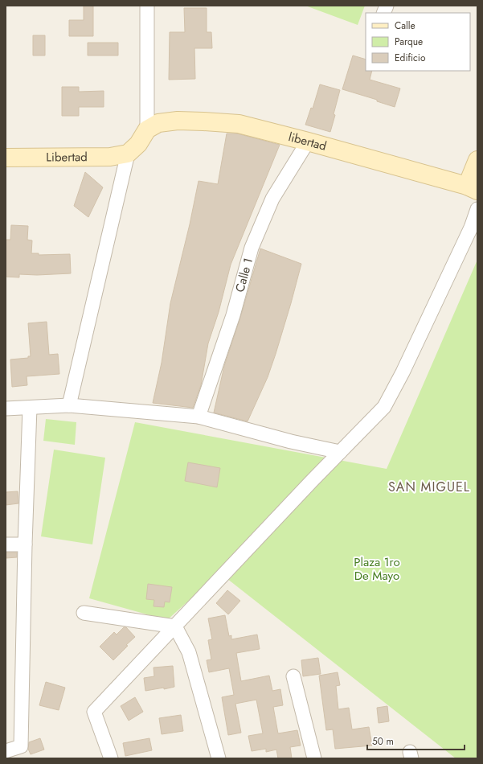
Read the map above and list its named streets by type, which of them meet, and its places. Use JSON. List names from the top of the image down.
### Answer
{
  "streets": {
    "main road": ["libertad", "Libertad"],
    "street": ["Calle 1"]
  },
  "crossings": [
    ["libertad", "Calle 1"]
  ],
  "districts": ["SAN MIGUEL"],
  "parks": ["Plaza 1ro De Mayo"],
  "legend": ["Calle", "Parque", "Edificio"],
  "scale_bar": "50 m"
}
